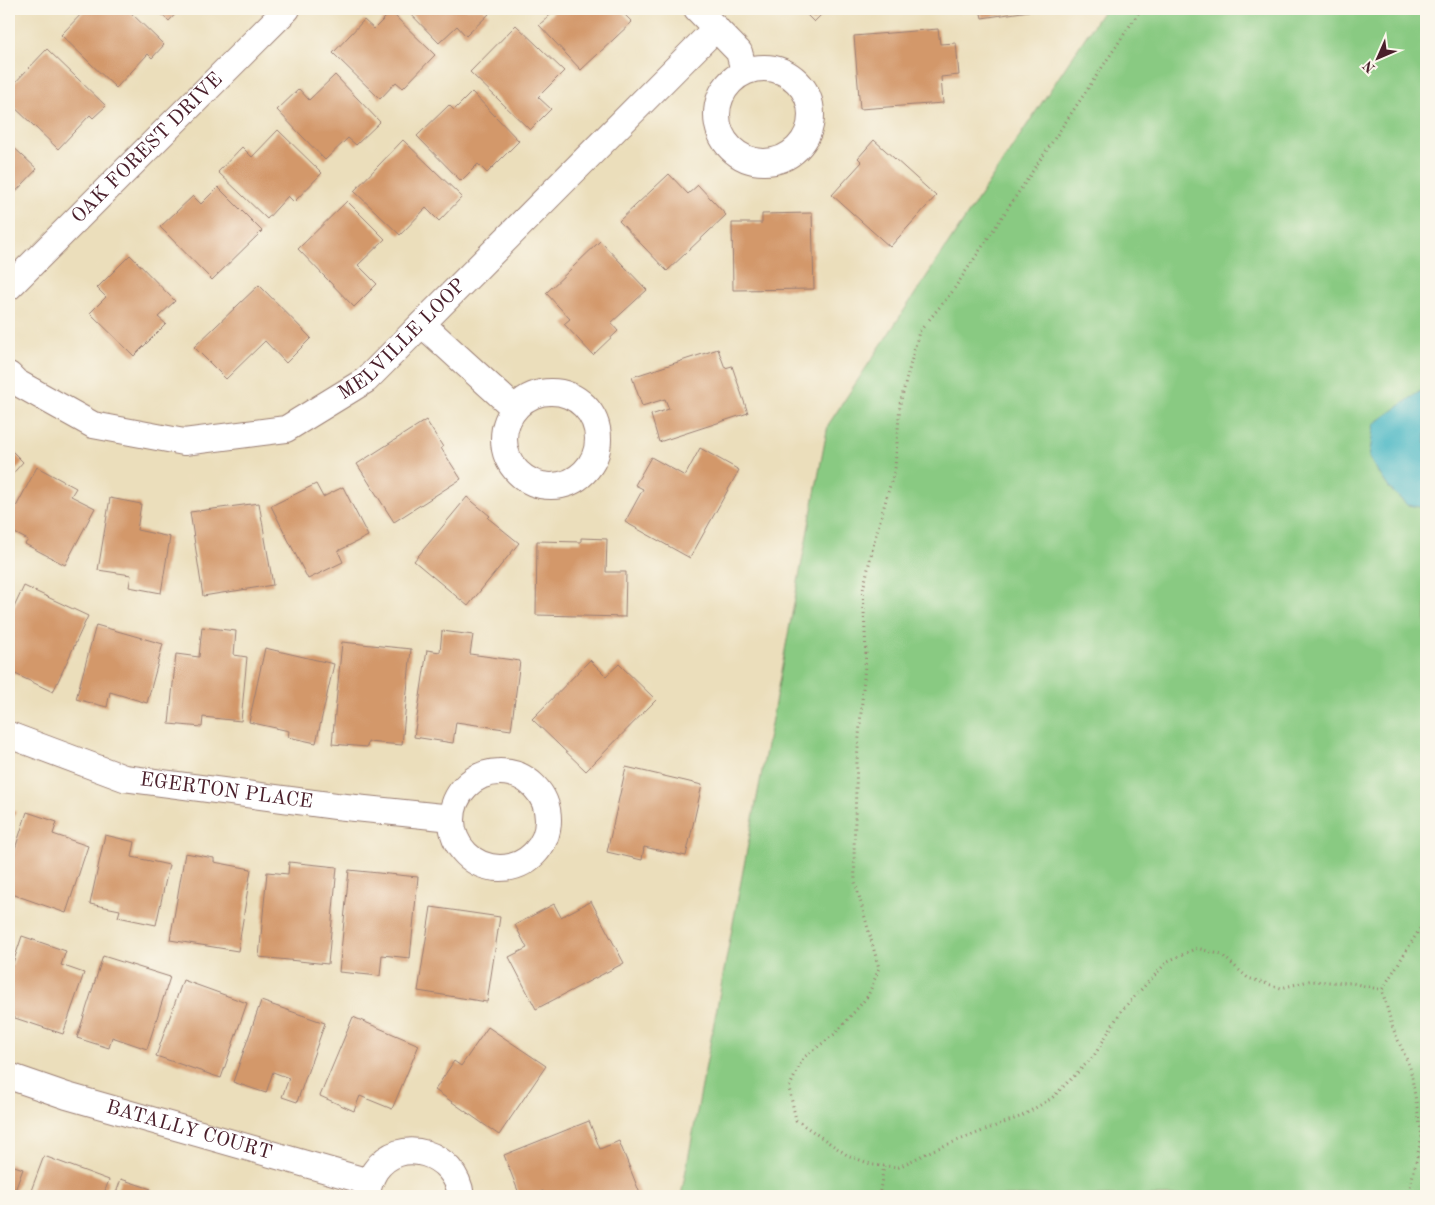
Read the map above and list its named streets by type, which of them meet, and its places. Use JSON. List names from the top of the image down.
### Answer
{
  "streets": {
    "street": [
      "OAK FOREST DRIVE",
      "MELVILLE LOOP",
      "EGERTON PLACE",
      "BATALLY COURT"
    ]
  },
  "north": "bottom left"
}
